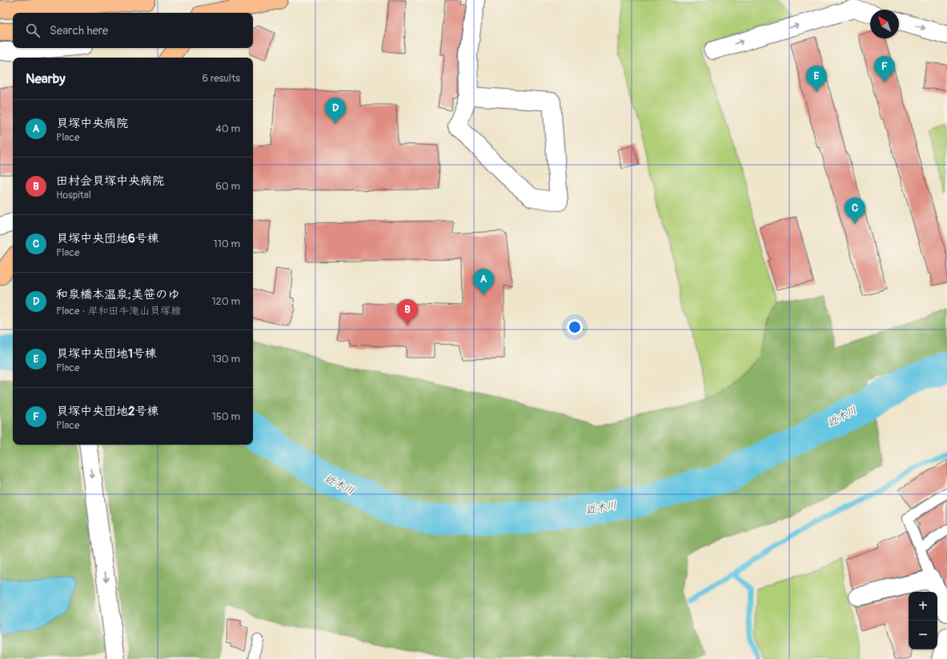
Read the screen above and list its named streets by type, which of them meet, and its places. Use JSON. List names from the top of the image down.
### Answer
{
  "water": ["近木川"],
  "north": "top left",
  "page": {
    "search": "Search here",
    "pins": [
      "F",
      "E",
      "D",
      "C",
      "A",
      "B"
    ],
    "heading": ["Nearby", "6 results"],
    "list": [
      {
        "mark": "A",
        "name": "貝塚中央病院",
        "note": "Place",
        "value": "40 m"
      },
      {
        "mark": "B",
        "name": "田村会貝塚中央病院",
        "note": "Hospital",
        "value": "60 m"
      },
      {
        "mark": "C",
        "name": "貝塚中央団地6号棟",
        "note": "Place",
        "value": "110 m"
      },
      {
        "mark": "D",
        "name": "和泉橋本温泉;美笹のゆ",
        "note": "Place · 岸和田牛滝山貝塚線",
        "value": "120 m"
      },
      {
        "mark": "E",
        "name": "貝塚中央団地1号棟",
        "note": "Place",
        "value": "130 m"
      },
      {
        "mark": "F",
        "name": "貝塚中央団地2号棟",
        "note": "Place",
        "value": "150 m"
      }
    ],
    "map_buttons": ["+", "−"]
  }
}
